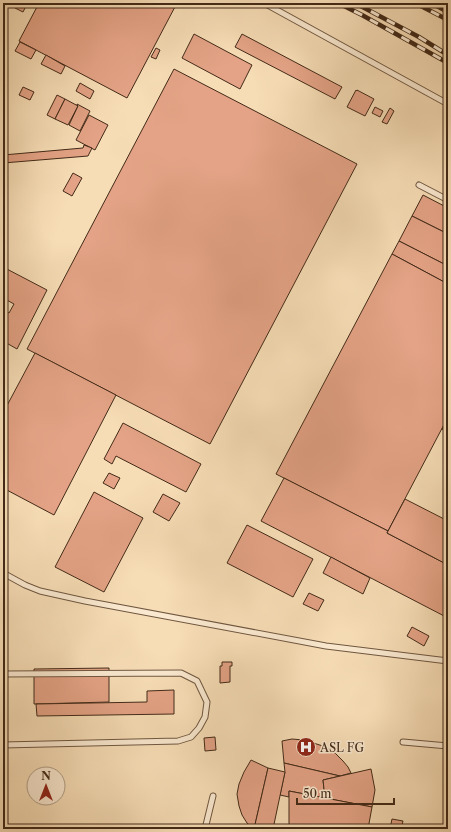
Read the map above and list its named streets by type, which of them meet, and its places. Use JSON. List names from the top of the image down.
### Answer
{
  "places": {
    "hospital": ["ASL FG"]
  },
  "scale_bar": "50 m",
  "north": "top"
}
